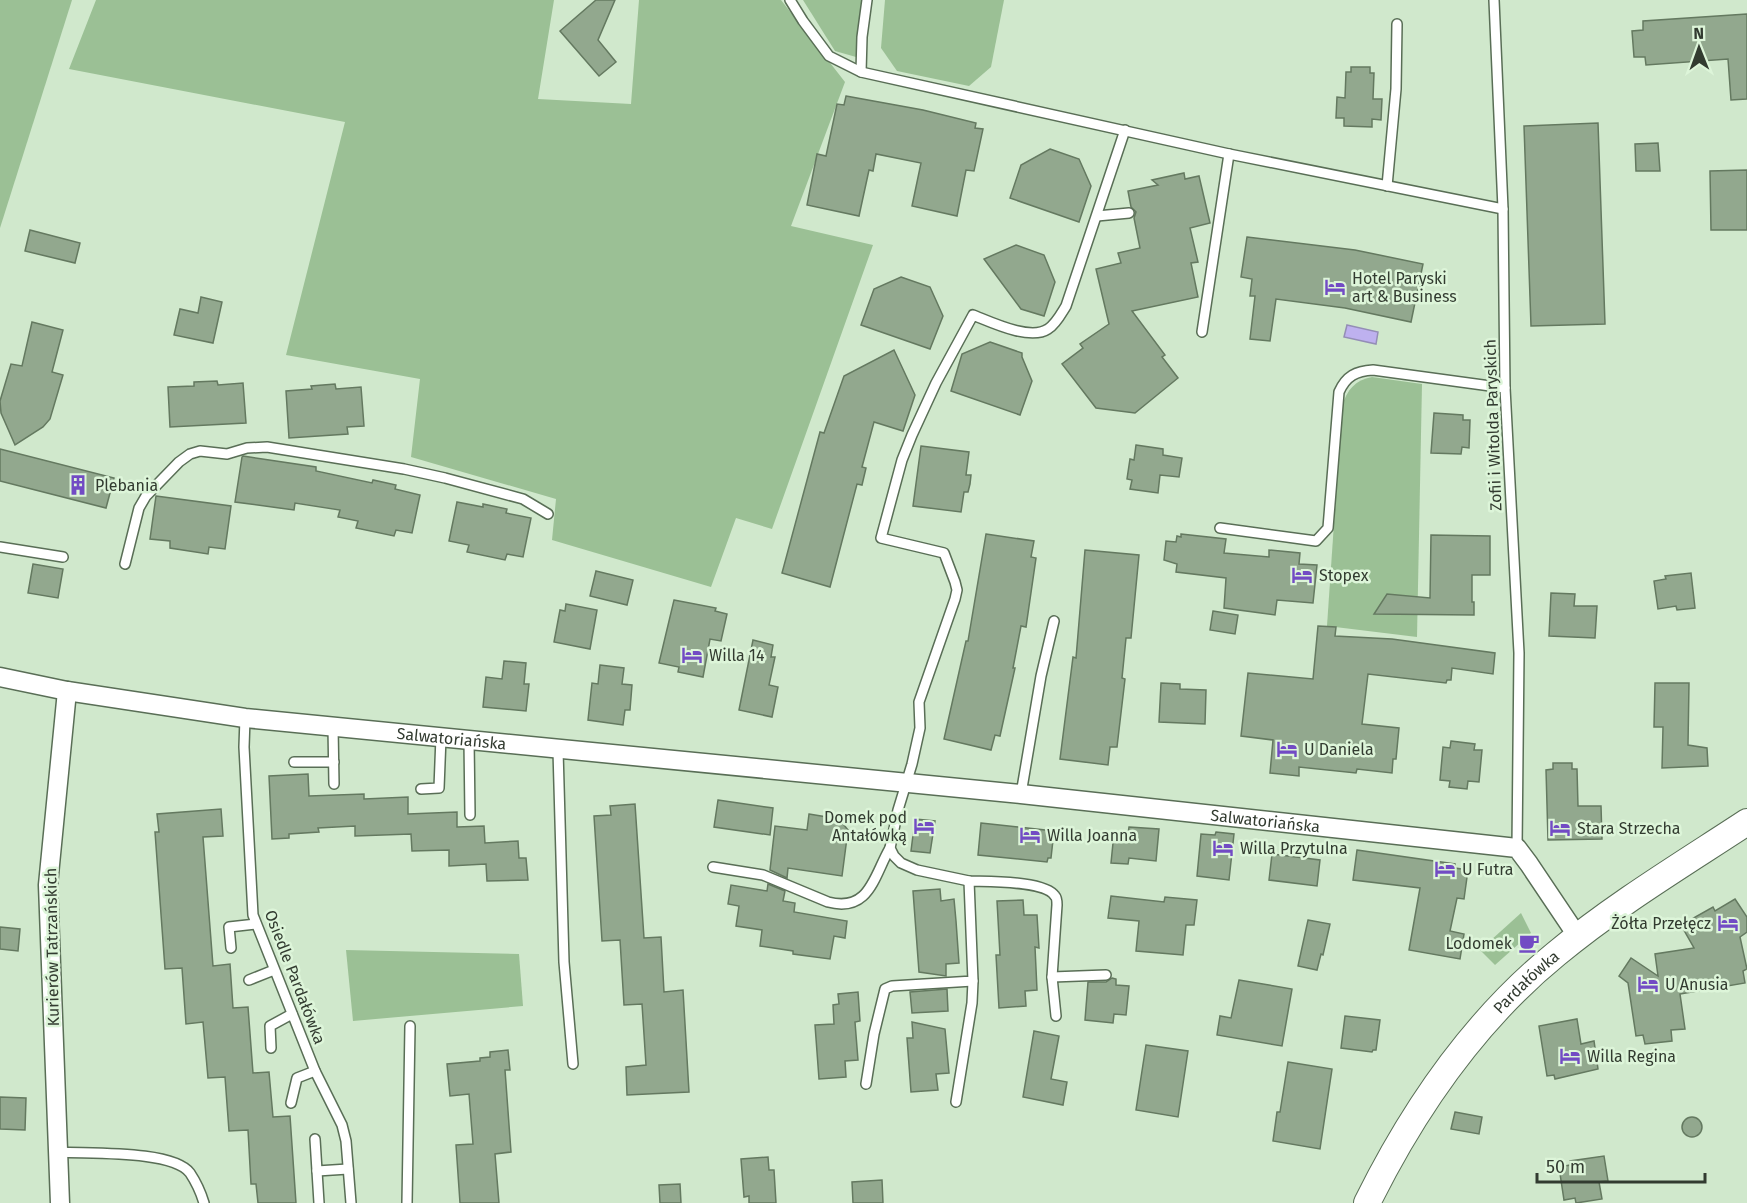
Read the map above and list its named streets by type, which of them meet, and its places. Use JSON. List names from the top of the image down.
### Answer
{
  "streets": {
    "street": ["Salwatoriańska", "Kurierów Tatrzańskich", "Pardałówka"],
    "lane": ["Zofii i Witolda Paryskich", "Osiedle Pardałówka"]
  },
  "crossings": [
    ["Zofii i Witolda Paryskich", "Salwatoriańska"],
    ["Salwatoriańska", "Kurierów Tatrzańskich"],
    ["Salwatoriańska", "Osiedle Pardałówka"]
  ],
  "places": {
    "hotel": [
      "Hotel Paryski art & Business",
      "Stopex",
      "Willa 14",
      "U Daniela",
      "Domek pod Antałówką",
      "Stara Strzecha",
      "Willa Joanna",
      "Willa Przytulna",
      "U Futra",
      "Żółta Przełęcz",
      "U Anusia",
      "Willa Regina"
    ],
    "building": ["Plebania"],
    "cafe": ["Lodomek"]
  },
  "scale_bar": "50 m",
  "north": "top"
}
